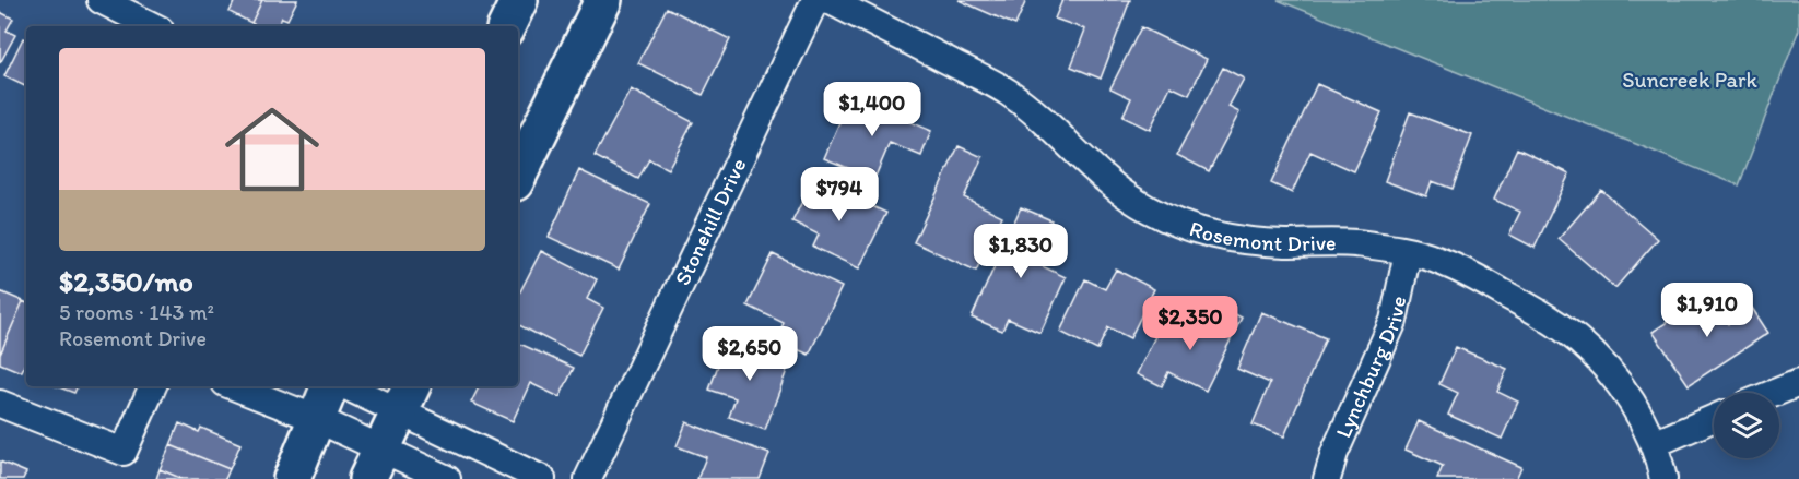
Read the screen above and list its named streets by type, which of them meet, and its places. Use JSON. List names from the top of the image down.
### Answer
{
  "streets": {
    "street": ["Stonehill Drive", "Rosemont Drive", "Lynchburg Drive"]
  },
  "crossings": [
    ["Rosemont Drive", "Lynchburg Drive"]
  ],
  "parks": ["Suncreek Park"],
  "page": {
    "list": [
      {
        "name": "$2,350/mo",
        "note": "5 rooms · 143 m² · Rosemont Drive"
      }
    ],
    "price": [
      "$1,400",
      "$794",
      "$1,830",
      "$1,910",
      "$2,350",
      "$2,650"
    ]
  }
}
